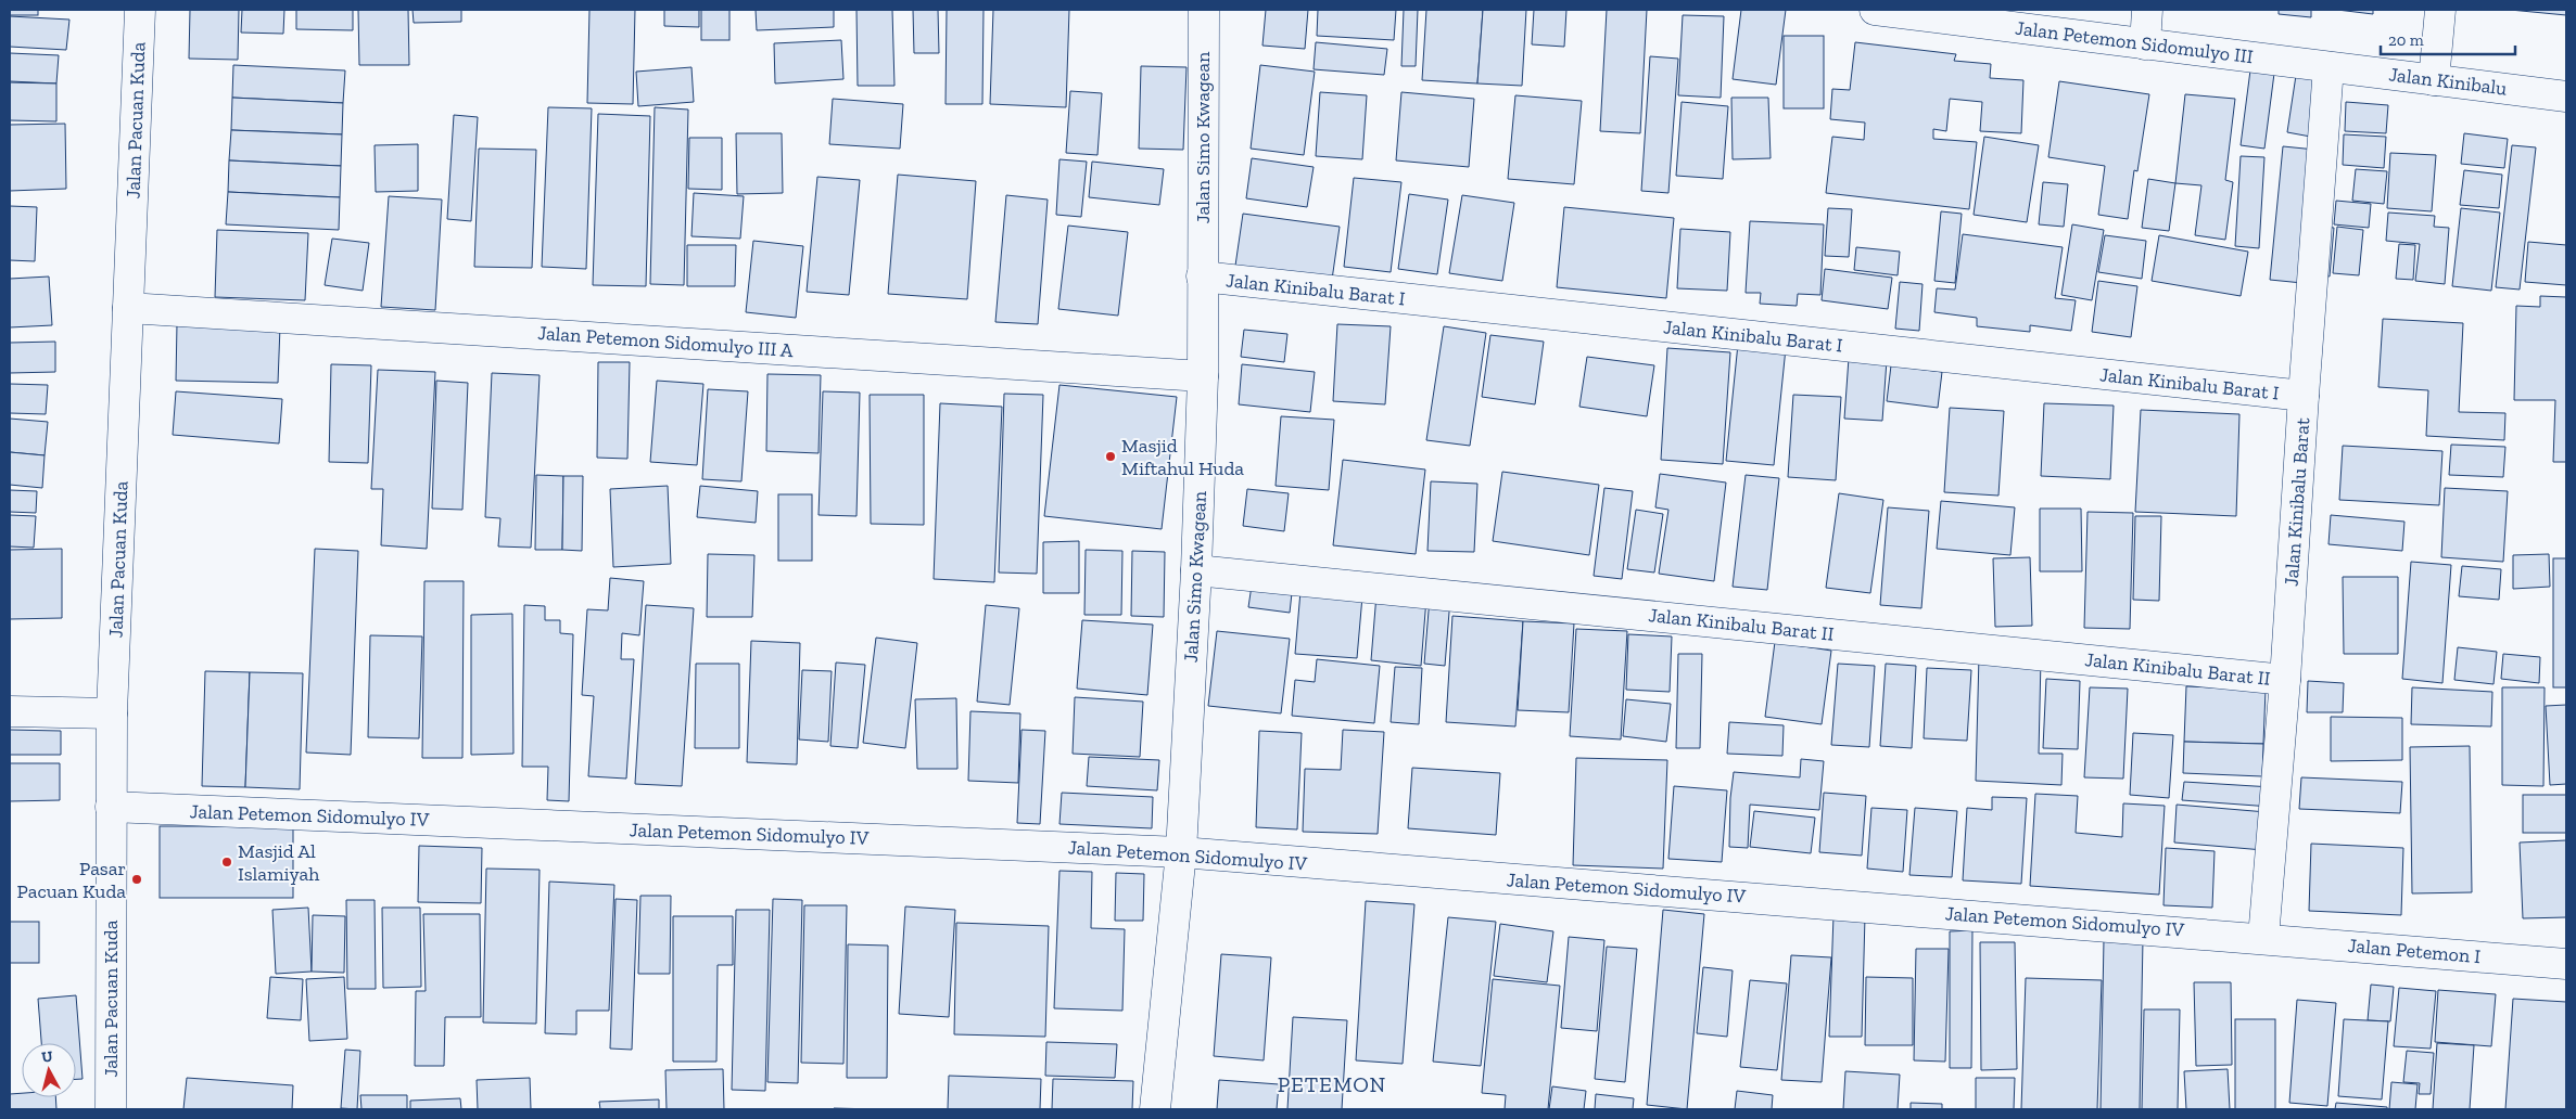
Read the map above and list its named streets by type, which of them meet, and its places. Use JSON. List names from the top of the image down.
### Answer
{
  "streets": {
    "street": [
      "Jalan Petemon Sidomulyo III",
      "Jalan Kinibalu",
      "Jalan Pacuan Kuda",
      "Jalan Simo Kwagean",
      "Jalan Kinibalu Barat I",
      "Jalan Petemon Sidomulyo III A",
      "Jalan Kinibalu Barat",
      "Jalan Kinibalu Barat II",
      "Jalan Petemon Sidomulyo IV",
      "Jalan Petemon I"
    ]
  },
  "crossings": [
    ["Jalan Petemon Sidomulyo III", "Jalan Kinibalu"],
    ["Jalan Petemon Sidomulyo III", "Jalan Kinibalu Barat"],
    ["Jalan Kinibalu", "Jalan Kinibalu Barat"],
    ["Jalan Pacuan Kuda", "Jalan Petemon Sidomulyo III A"],
    ["Jalan Pacuan Kuda", "Jalan Petemon Sidomulyo IV"],
    ["Jalan Simo Kwagean", "Jalan Kinibalu Barat I"],
    ["Jalan Simo Kwagean", "Jalan Petemon Sidomulyo III A"],
    ["Jalan Simo Kwagean", "Jalan Kinibalu Barat II"],
    ["Jalan Simo Kwagean", "Jalan Petemon Sidomulyo IV"],
    ["Jalan Kinibalu Barat I", "Jalan Kinibalu Barat"],
    ["Jalan Kinibalu Barat", "Jalan Kinibalu Barat II"],
    ["Jalan Kinibalu Barat", "Jalan Petemon Sidomulyo IV"],
    ["Jalan Kinibalu Barat", "Jalan Petemon I"],
    ["Jalan Petemon Sidomulyo IV", "Jalan Petemon I"]
  ],
  "districts": ["PETEMON"],
  "places": ["Masjid Miftahul Huda", "Masjid Al Islamiyah", "Pasar Pacuan Kuda"],
  "scale_bar": "20 m",
  "north": "top"
}
